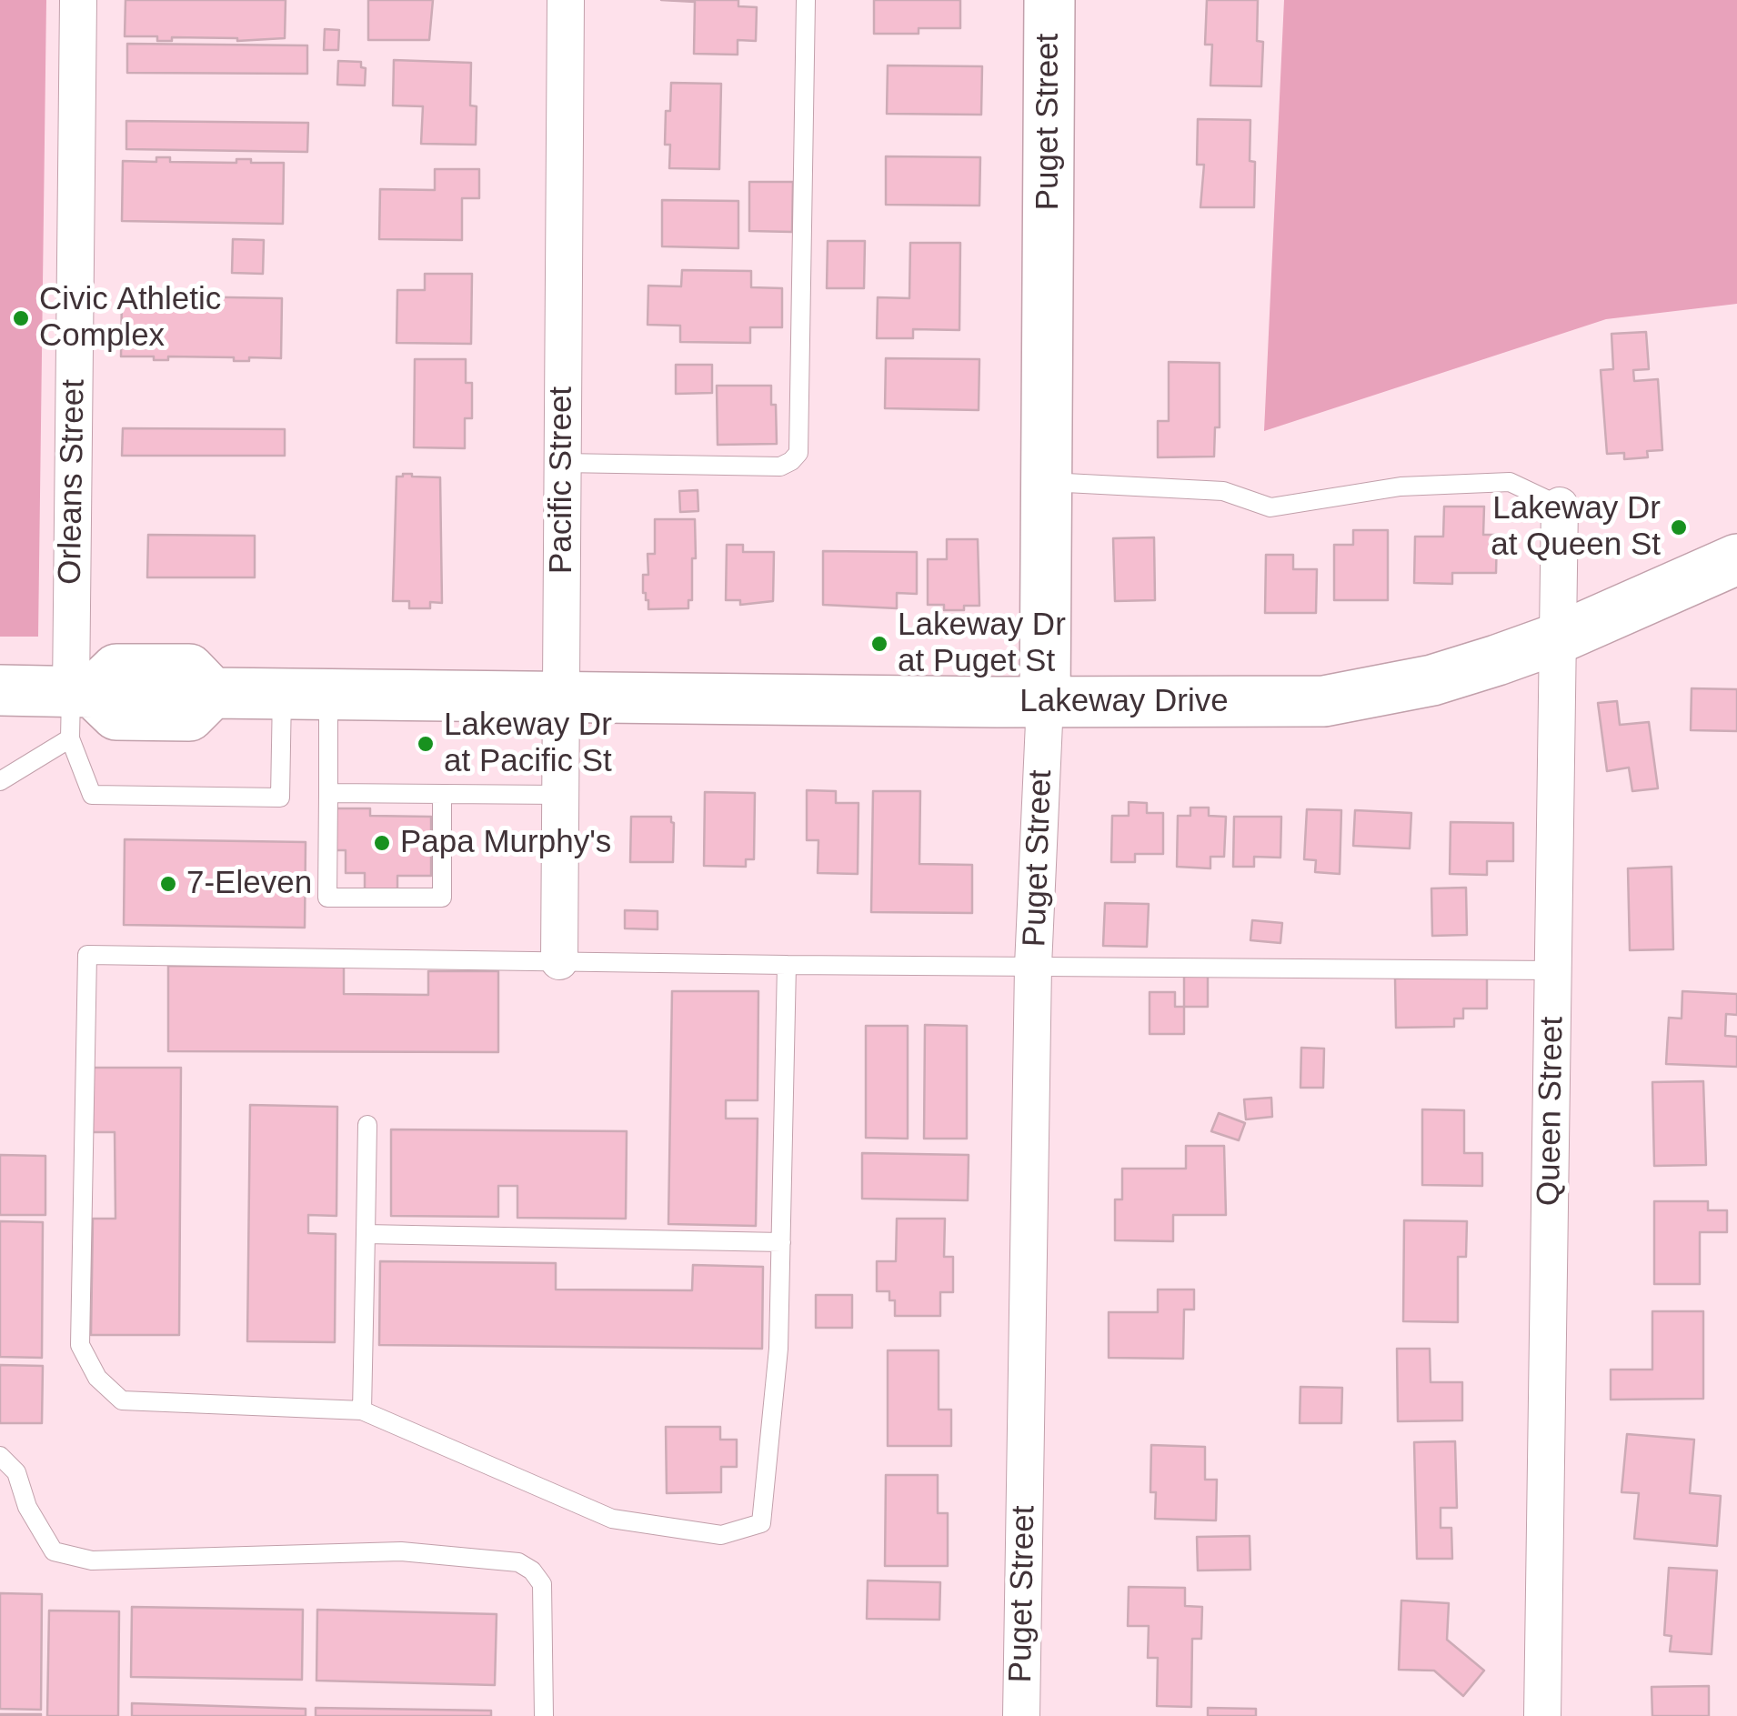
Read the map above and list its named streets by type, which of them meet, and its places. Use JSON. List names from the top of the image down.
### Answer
{
  "streets": {
    "main road": ["Puget Street", "Lakeway Drive"],
    "street": ["Pacific Street", "Orleans Street", "Queen Street"]
  },
  "crossings": [
    ["Puget Street", "Lakeway Drive"],
    ["Pacific Street", "Lakeway Drive"],
    ["Orleans Street", "Lakeway Drive"],
    ["Lakeway Drive", "Queen Street"]
  ],
  "places": [
    "Civic Athletic Complex",
    "Lakeway Dr at Queen St",
    "Lakeway Dr at Puget St",
    "Lakeway Dr at Pacific St",
    "Papa Murphy's",
    "7-Eleven"
  ]
}
